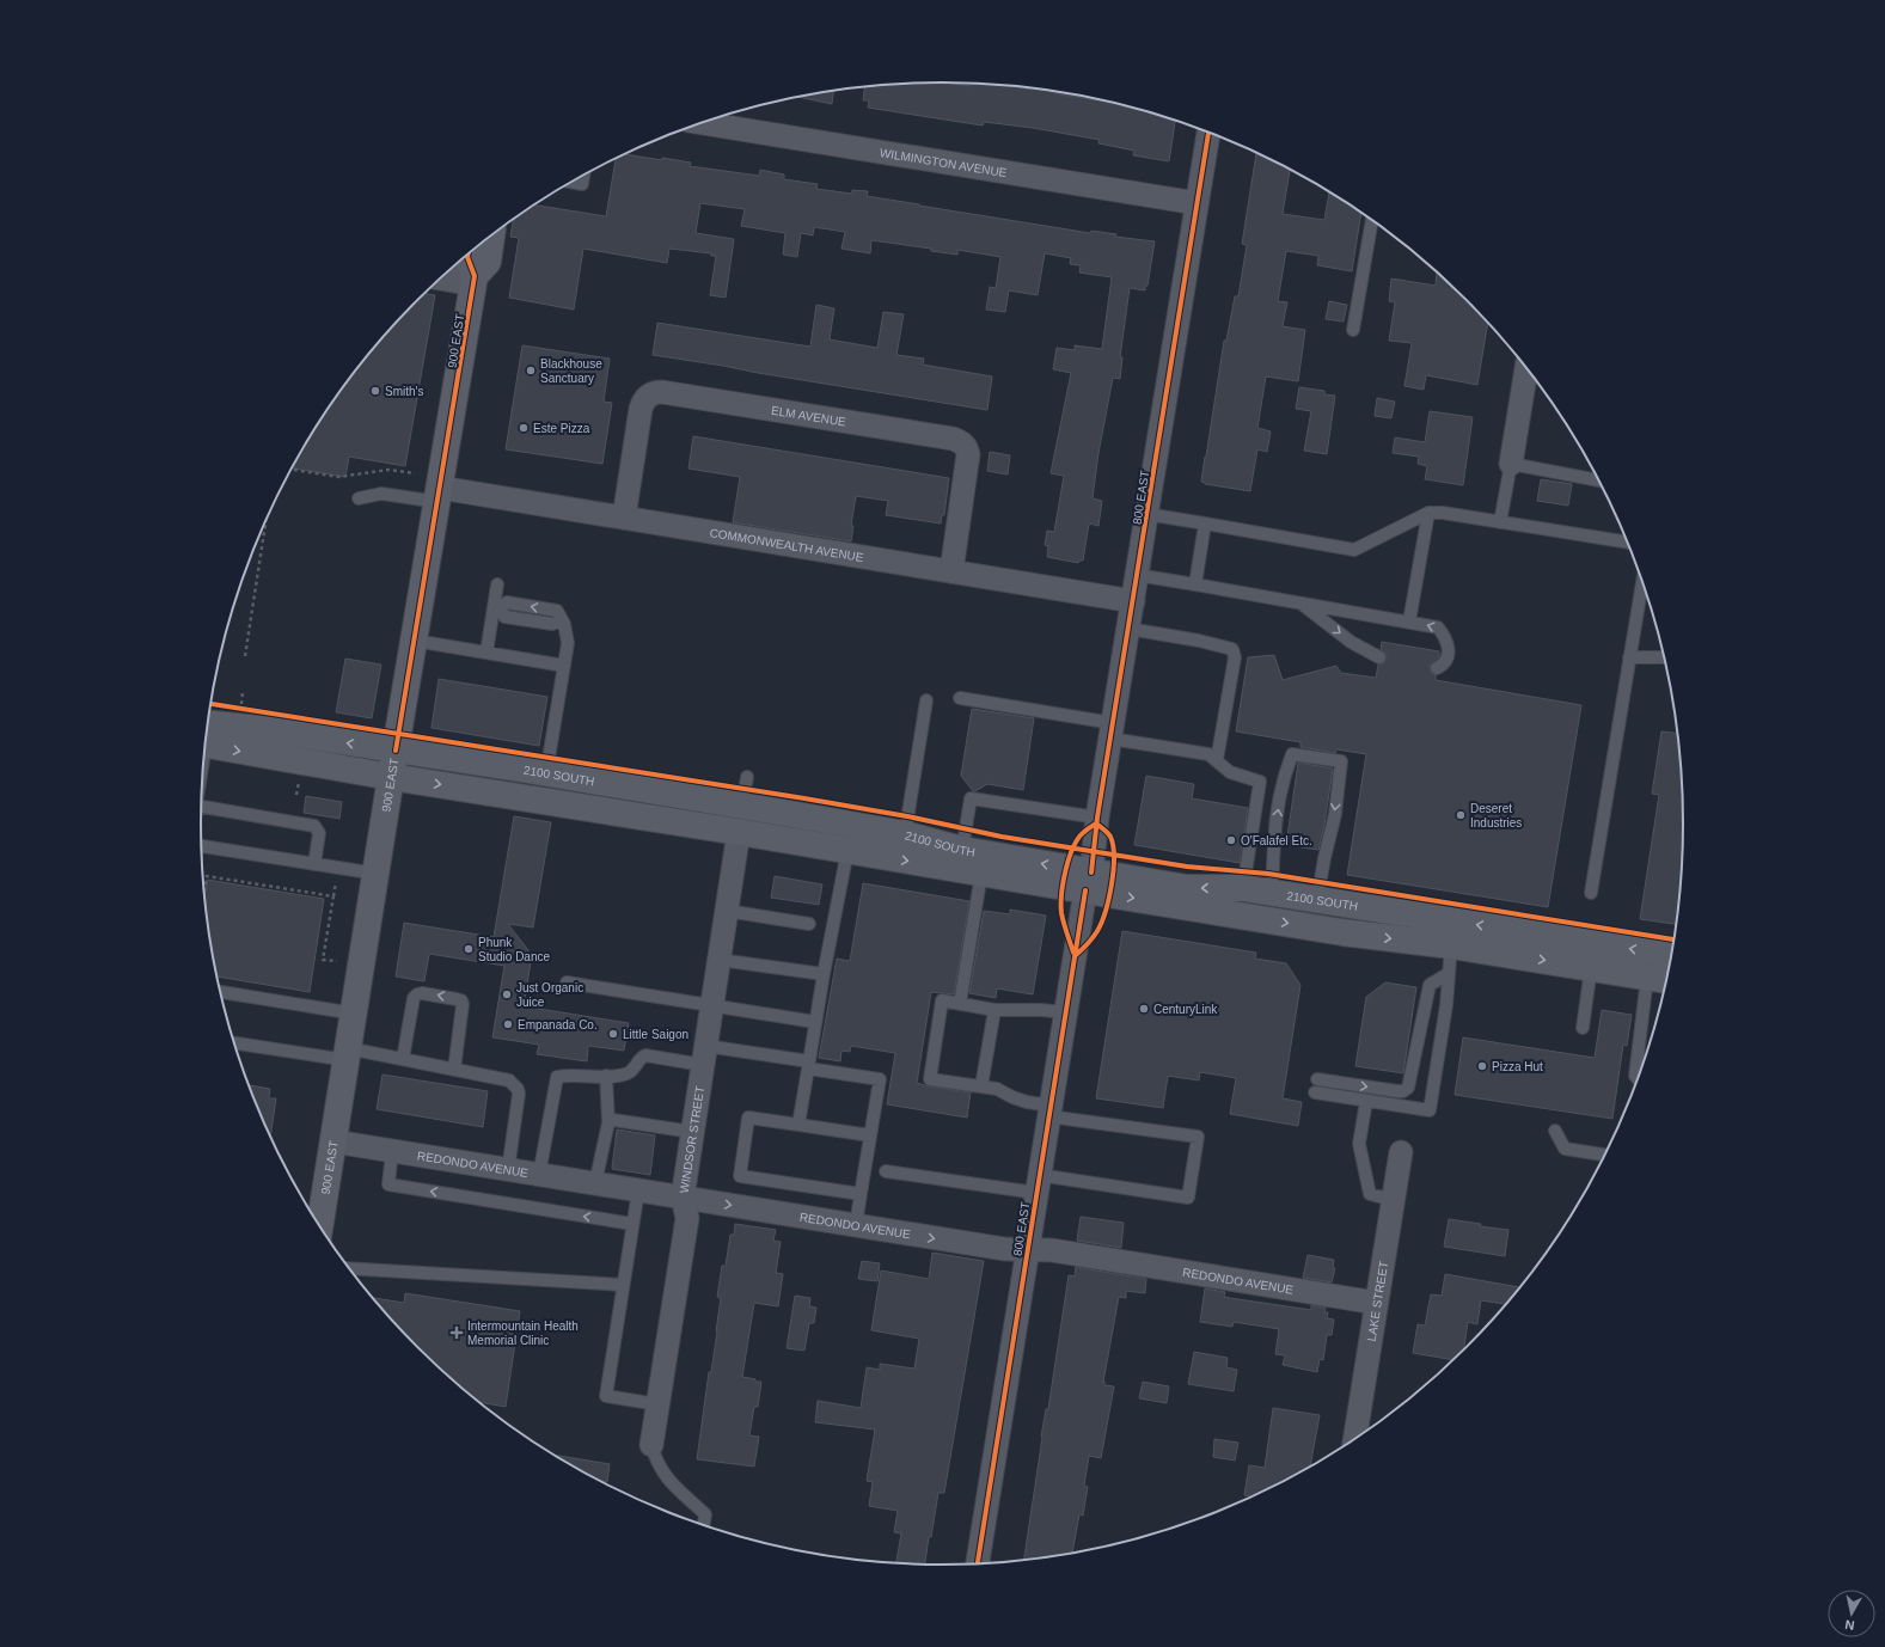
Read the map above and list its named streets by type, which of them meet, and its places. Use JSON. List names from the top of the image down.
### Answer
{
  "streets": {
    "main road": ["900 EAST", "2100 SOUTH"],
    "street": [
      "WILMINGTON AVENUE",
      "ELM AVENUE",
      "800 EAST",
      "COMMONWEALTH AVENUE",
      "WINDSOR STREET",
      "REDONDO AVENUE",
      "LAKE STREET"
    ]
  },
  "crossings": [
    ["WILMINGTON AVENUE", "800 EAST"],
    ["900 EAST", "COMMONWEALTH AVENUE"],
    ["900 EAST", "2100 SOUTH"],
    ["900 EAST", "REDONDO AVENUE"],
    ["ELM AVENUE", "COMMONWEALTH AVENUE"],
    ["800 EAST", "COMMONWEALTH AVENUE"],
    ["800 EAST", "2100 SOUTH"],
    ["800 EAST", "REDONDO AVENUE"],
    ["2100 SOUTH", "WINDSOR STREET"],
    ["WINDSOR STREET", "REDONDO AVENUE"],
    ["REDONDO AVENUE", "LAKE STREET"]
  ],
  "places": {
    "other": [
      "Blackhouse Sanctuary",
      "Smith's",
      "Este Pizza",
      "Deseret Industries",
      "O'Falafel Etc.",
      "Phunk Studio Dance",
      "Just Organic Juice",
      "CenturyLink",
      "Empanada Co.",
      "Little Saigon",
      "Pizza Hut"
    ],
    "health": ["Intermountain Health Memorial Clinic"]
  },
  "north": "bottom"
}
